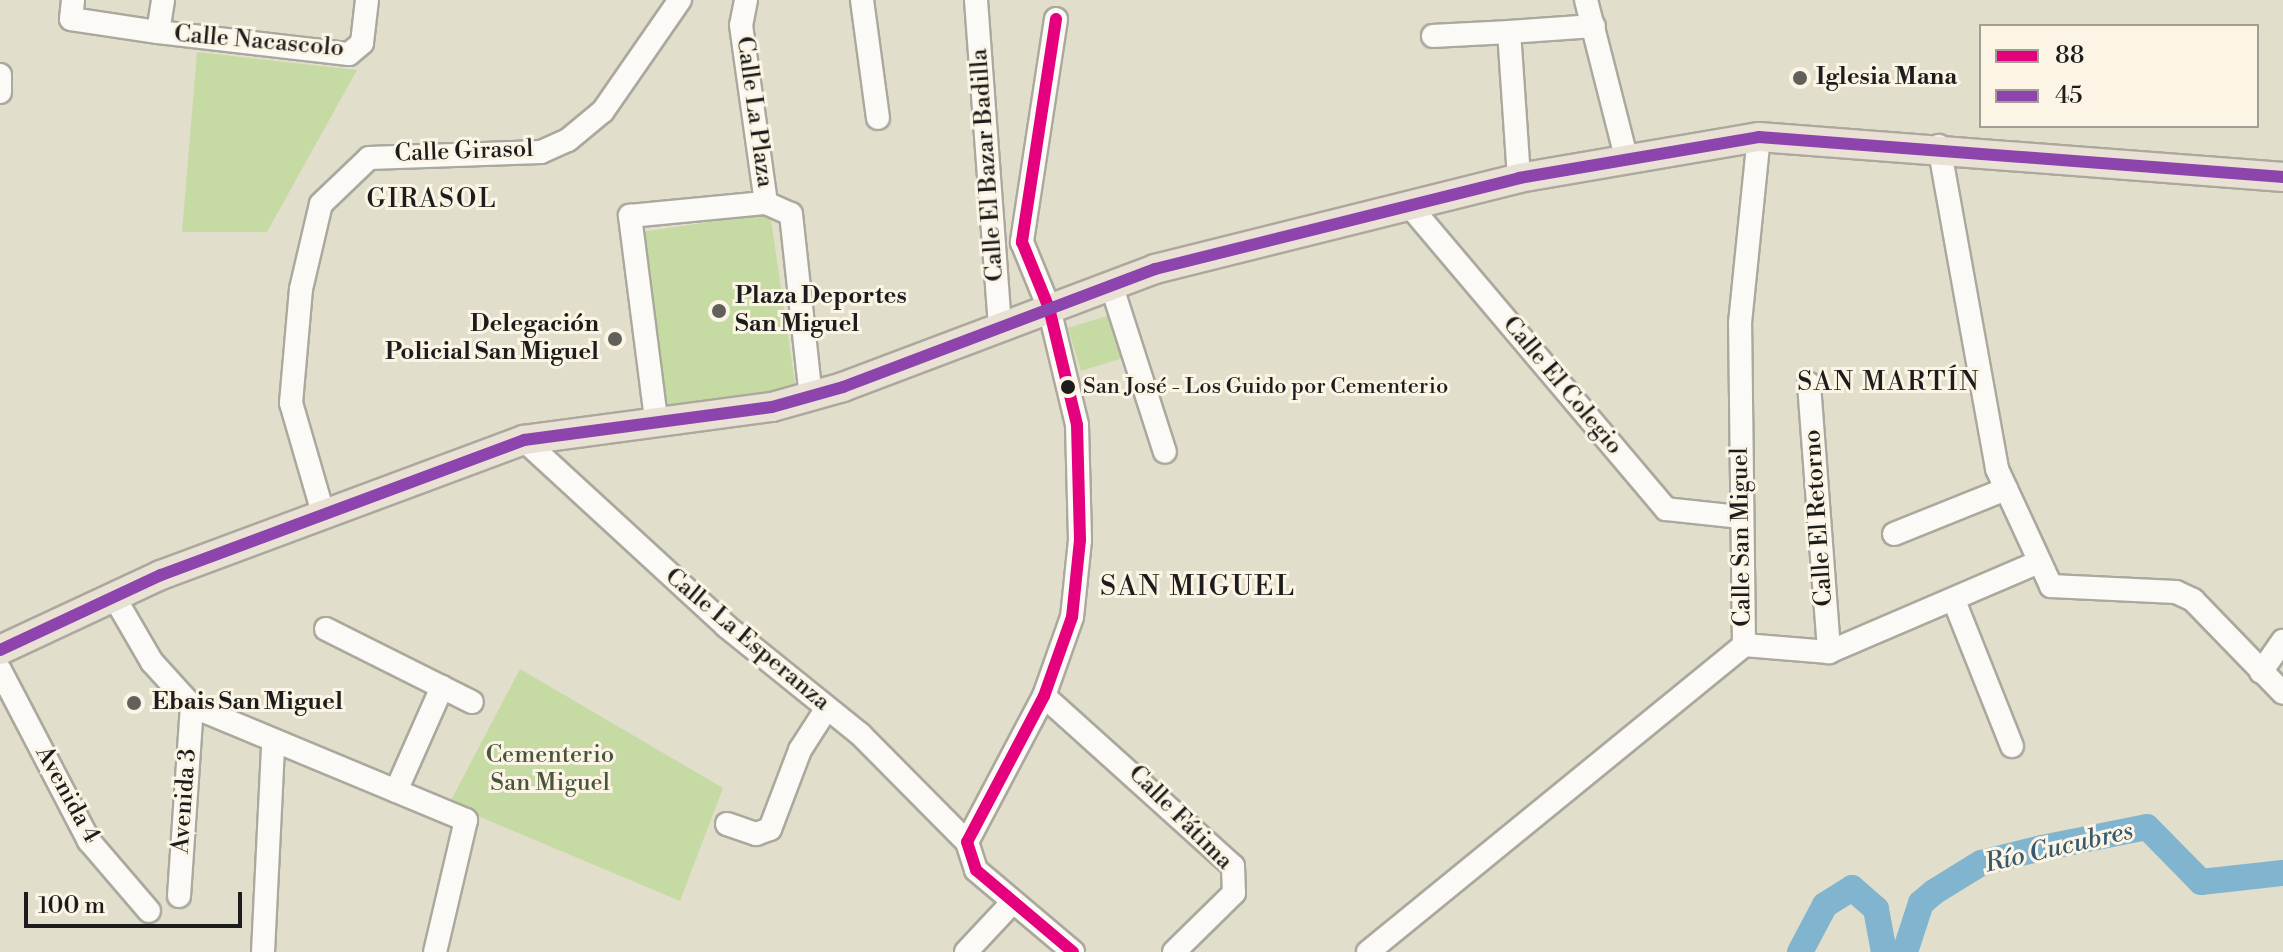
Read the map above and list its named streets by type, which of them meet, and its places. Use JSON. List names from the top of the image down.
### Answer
{
  "streets": {
    "street": [
      "Calle Nacascolo",
      "Calle La Plaza",
      "Calle Girasol",
      "Calle El Bazar Badilla",
      "Calle El Colegio",
      "Calle El Retorno",
      "Calle San Miguel",
      "Calle La Esperanza",
      "Avenida 4",
      "Avenida 3",
      "Calle Fátima"
    ]
  },
  "crossings": [
    ["Calle El Colegio", "Calle San Miguel"]
  ],
  "districts": ["GIRASOL", "SAN MARTÍN", "SAN MIGUEL"],
  "water": ["Río Cucubres"],
  "parks": ["Cementerio San Miguel"],
  "places": [
    "Iglesia Mana",
    "Plaza Deportes San Miguel",
    "Delegación Policial San Miguel",
    "San José - Los Guido por Cementerio",
    "Ebais San Miguel"
  ],
  "lines": ["transit line 88", "transit line 45"],
  "legend": ["88", "45"],
  "scale_bar": "100 m"
}
